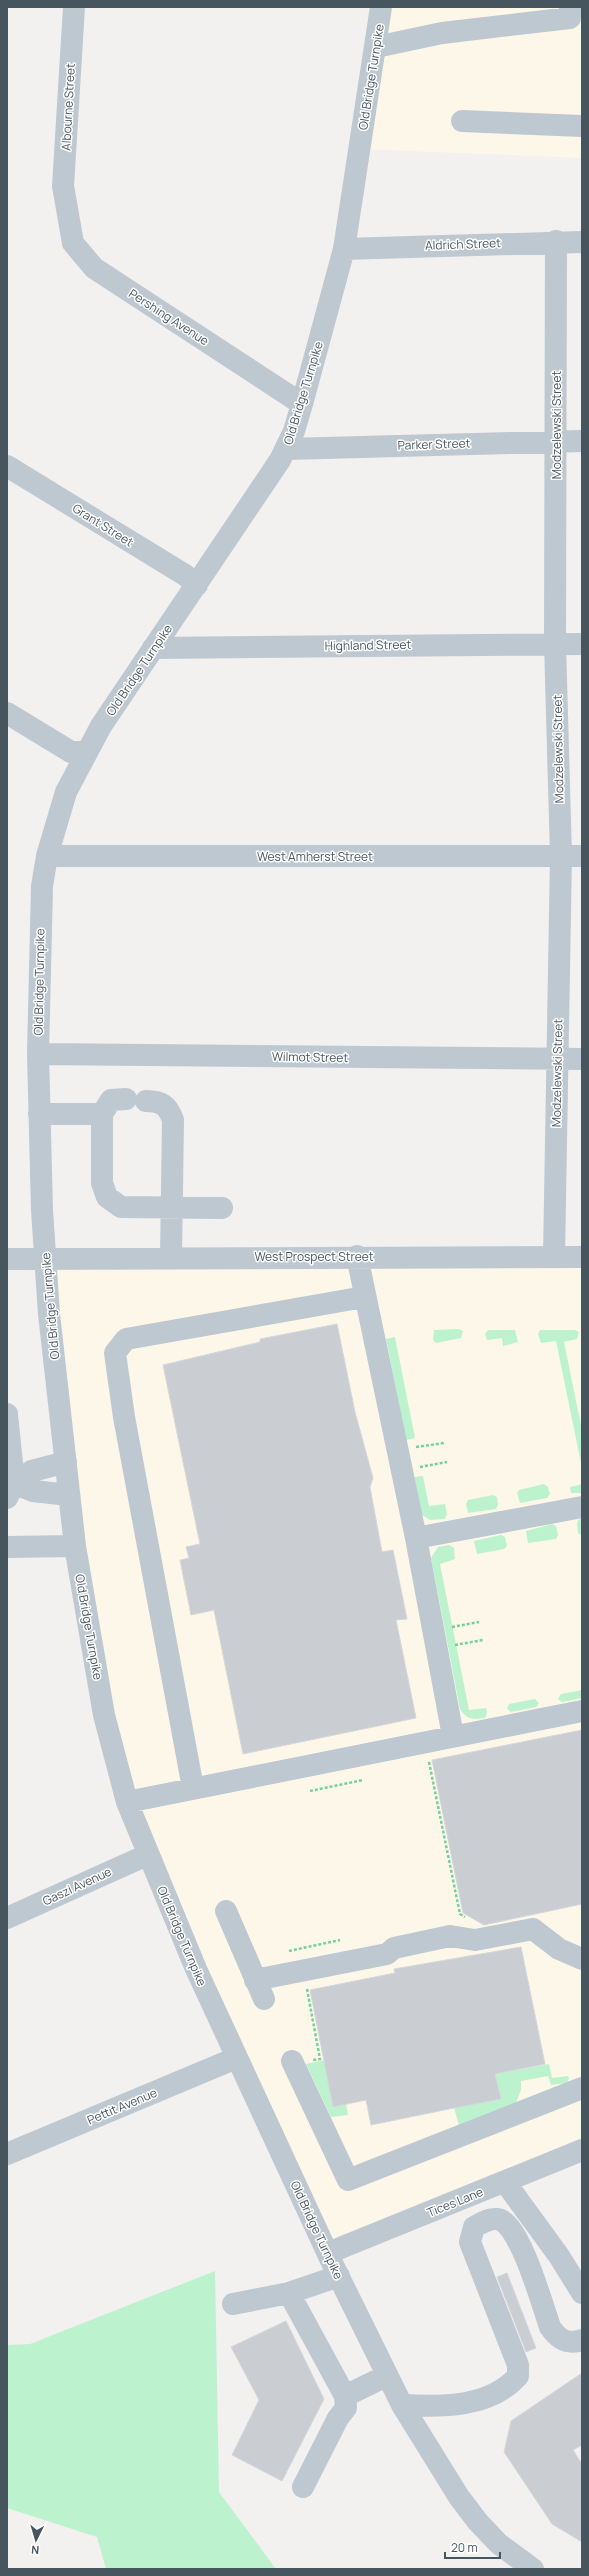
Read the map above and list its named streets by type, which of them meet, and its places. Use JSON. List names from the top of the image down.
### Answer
{
  "streets": {
    "street": [
      "Old Bridge Turnpike",
      "Albourne Street",
      "Aldrich Street",
      "Pershing Avenue",
      "Modzelewski Street",
      "Parker Street",
      "Grant Street",
      "Highland Street",
      "West Amherst Street",
      "Wilmot Street",
      "West Prospect Street",
      "Gaszi Avenue",
      "Pettit Avenue",
      "Tices Lane"
    ]
  },
  "crossings": [
    ["Old Bridge Turnpike", "Aldrich Street"],
    ["Old Bridge Turnpike", "Pershing Avenue"],
    ["Old Bridge Turnpike", "Parker Street"],
    ["Old Bridge Turnpike", "Grant Street"],
    ["Old Bridge Turnpike", "Highland Street"],
    ["Old Bridge Turnpike", "West Amherst Street"],
    ["Old Bridge Turnpike", "Wilmot Street"],
    ["Old Bridge Turnpike", "West Prospect Street"],
    ["Old Bridge Turnpike", "Gaszi Avenue"],
    ["Old Bridge Turnpike", "Pettit Avenue"],
    ["Old Bridge Turnpike", "Tices Lane"],
    ["Albourne Street", "Pershing Avenue"],
    ["Aldrich Street", "Modzelewski Street"],
    ["Modzelewski Street", "Parker Street"],
    ["Modzelewski Street", "Highland Street"],
    ["Modzelewski Street", "West Amherst Street"],
    ["Modzelewski Street", "Wilmot Street"],
    ["Modzelewski Street", "West Prospect Street"]
  ],
  "scale_bar": "20 m",
  "north": "bottom"
}
